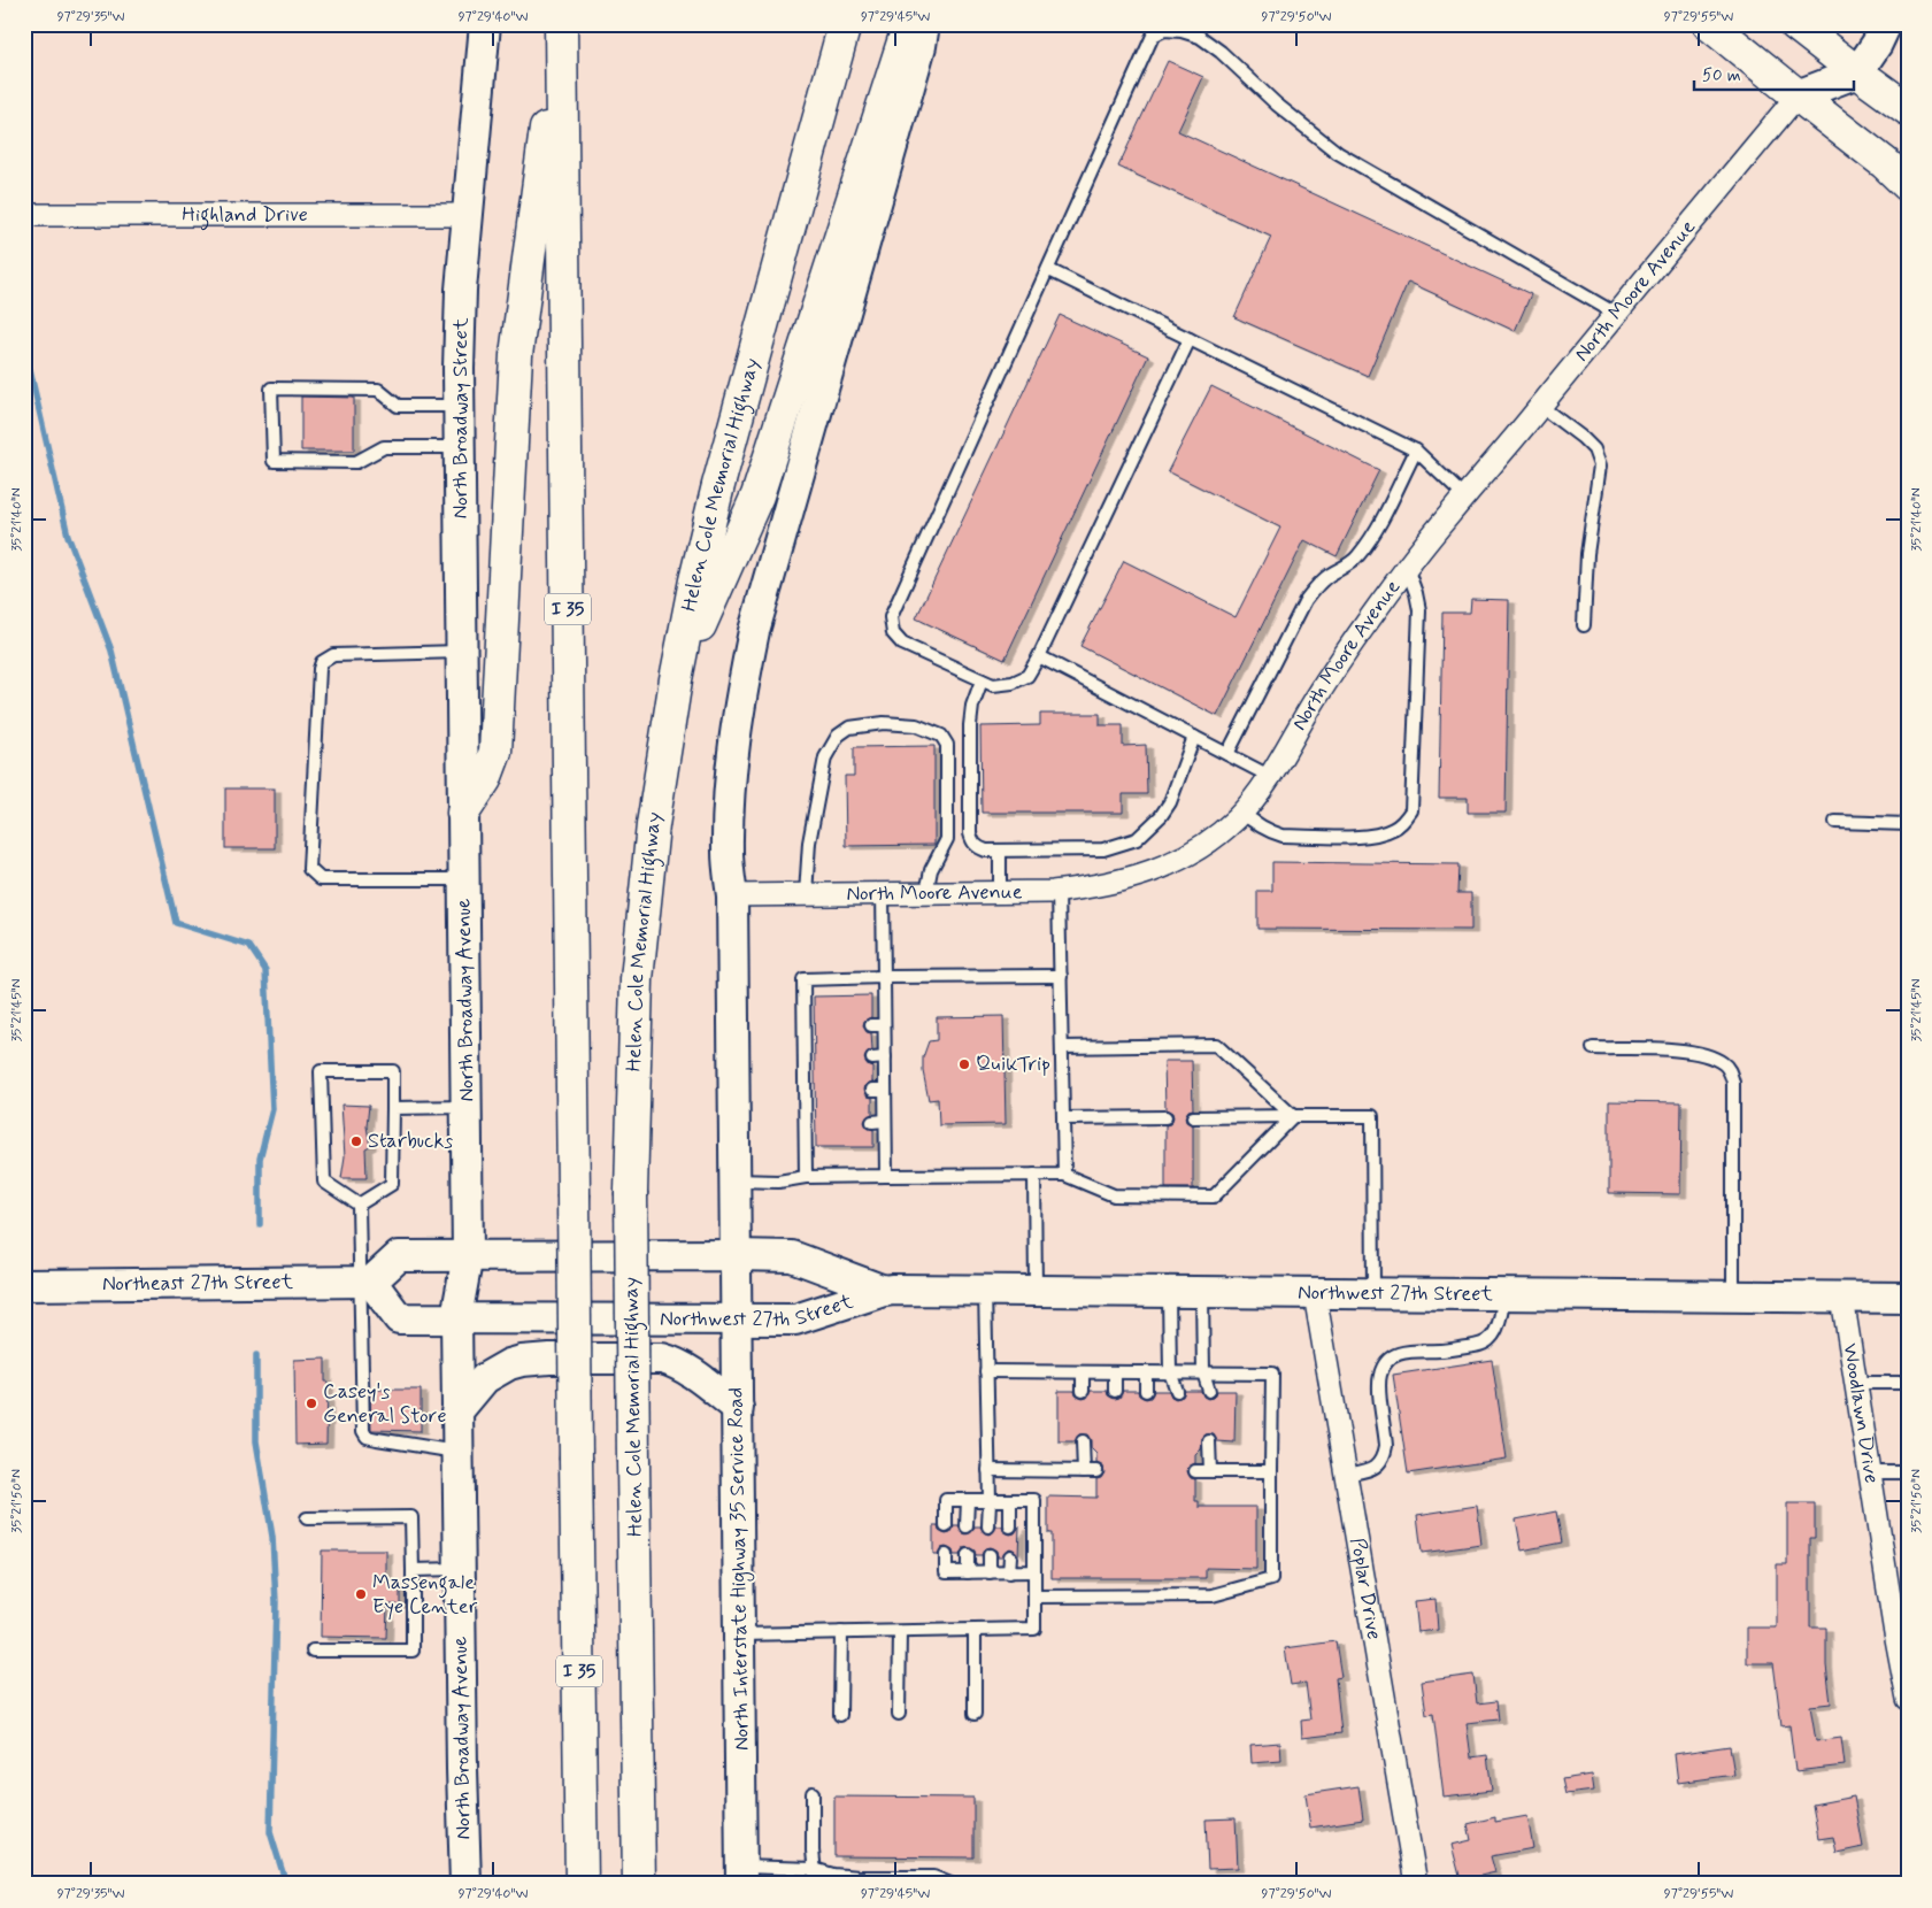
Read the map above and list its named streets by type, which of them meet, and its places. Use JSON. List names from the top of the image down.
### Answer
{
  "streets": {
    "main road": [
      "North Broadway Street",
      "Helen Cole Memorial Highway",
      "I 35",
      "North Broadway Avenue",
      "Northeast 27th Street",
      "Northwest 27th Street",
      "North Interstate Highway 35 Service Road"
    ],
    "street": [
      "Highland Drive",
      "North Moore Avenue",
      "Woodlawn Drive",
      "Poplar Drive"
    ]
  },
  "crossings": [
    ["Highland Drive", "North Broadway Street"],
    ["North Moore Avenue", "North Interstate Highway 35 Service Road"],
    ["North Broadway Street", "North Broadway Avenue"],
    ["North Broadway Avenue", "Northwest 27th Street"],
    ["Northwest 27th Street", "Woodlawn Drive"],
    ["Northwest 27th Street", "North Interstate Highway 35 Service Road"],
    ["Northwest 27th Street", "Poplar Drive"]
  ],
  "places": [
    "QuikTrip",
    "Starbucks",
    "Casey's General Store",
    "Massengale Eye Center"
  ],
  "scale_bar": "50 m",
  "coordinates": [
    "97°29'35\"W",
    "97°29'40\"W",
    "97°29'45\"W",
    "97°29'50\"W",
    "97°29'55\"W",
    "35°21'40\"N",
    "35°21'45\"N",
    "35°21'50\"N"
  ]
}
